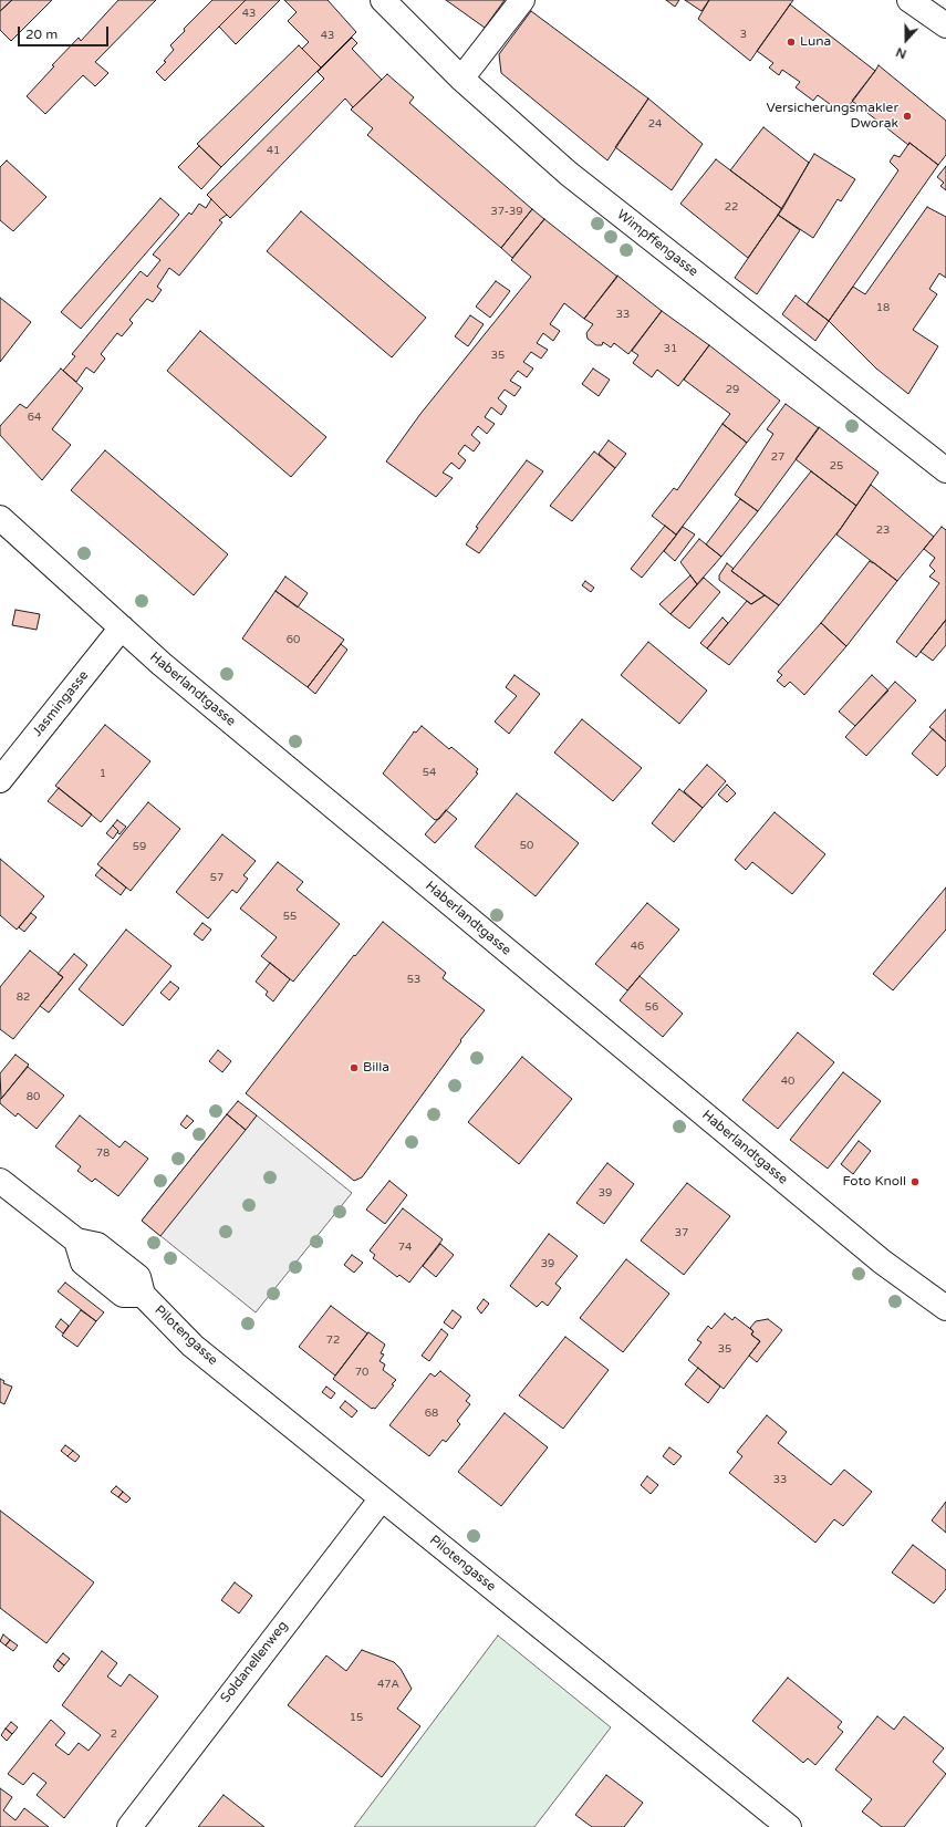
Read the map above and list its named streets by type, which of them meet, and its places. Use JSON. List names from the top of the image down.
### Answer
{
  "streets": {
    "street": [
      "Wimpffengasse",
      "Haberlandtgasse",
      "Jasmingasse",
      "Pilotengasse",
      "Soldanellenweg"
    ]
  },
  "crossings": [
    ["Haberlandtgasse", "Jasmingasse"],
    ["Pilotengasse", "Soldanellenweg"]
  ],
  "places": [
    "Luna",
    "Versicherungsmakler Dworak",
    "Billa",
    "Foto Knoll"
  ],
  "house_numbers": [
    "43",
    "3",
    "43",
    "24",
    "41",
    "22",
    "37-39",
    "18",
    "33",
    "31",
    "35",
    "29",
    "64",
    "27",
    "25",
    "23",
    "60",
    "54",
    "1",
    "50",
    "59",
    "57",
    "55",
    "46",
    "53",
    "82",
    "56",
    "40",
    "80",
    "78",
    "39",
    "37",
    "74",
    "39",
    "72",
    "35",
    "70",
    "68",
    "33",
    "47A",
    "15",
    "2"
  ],
  "scale_bar": "20 m",
  "north": "bottom"
}
